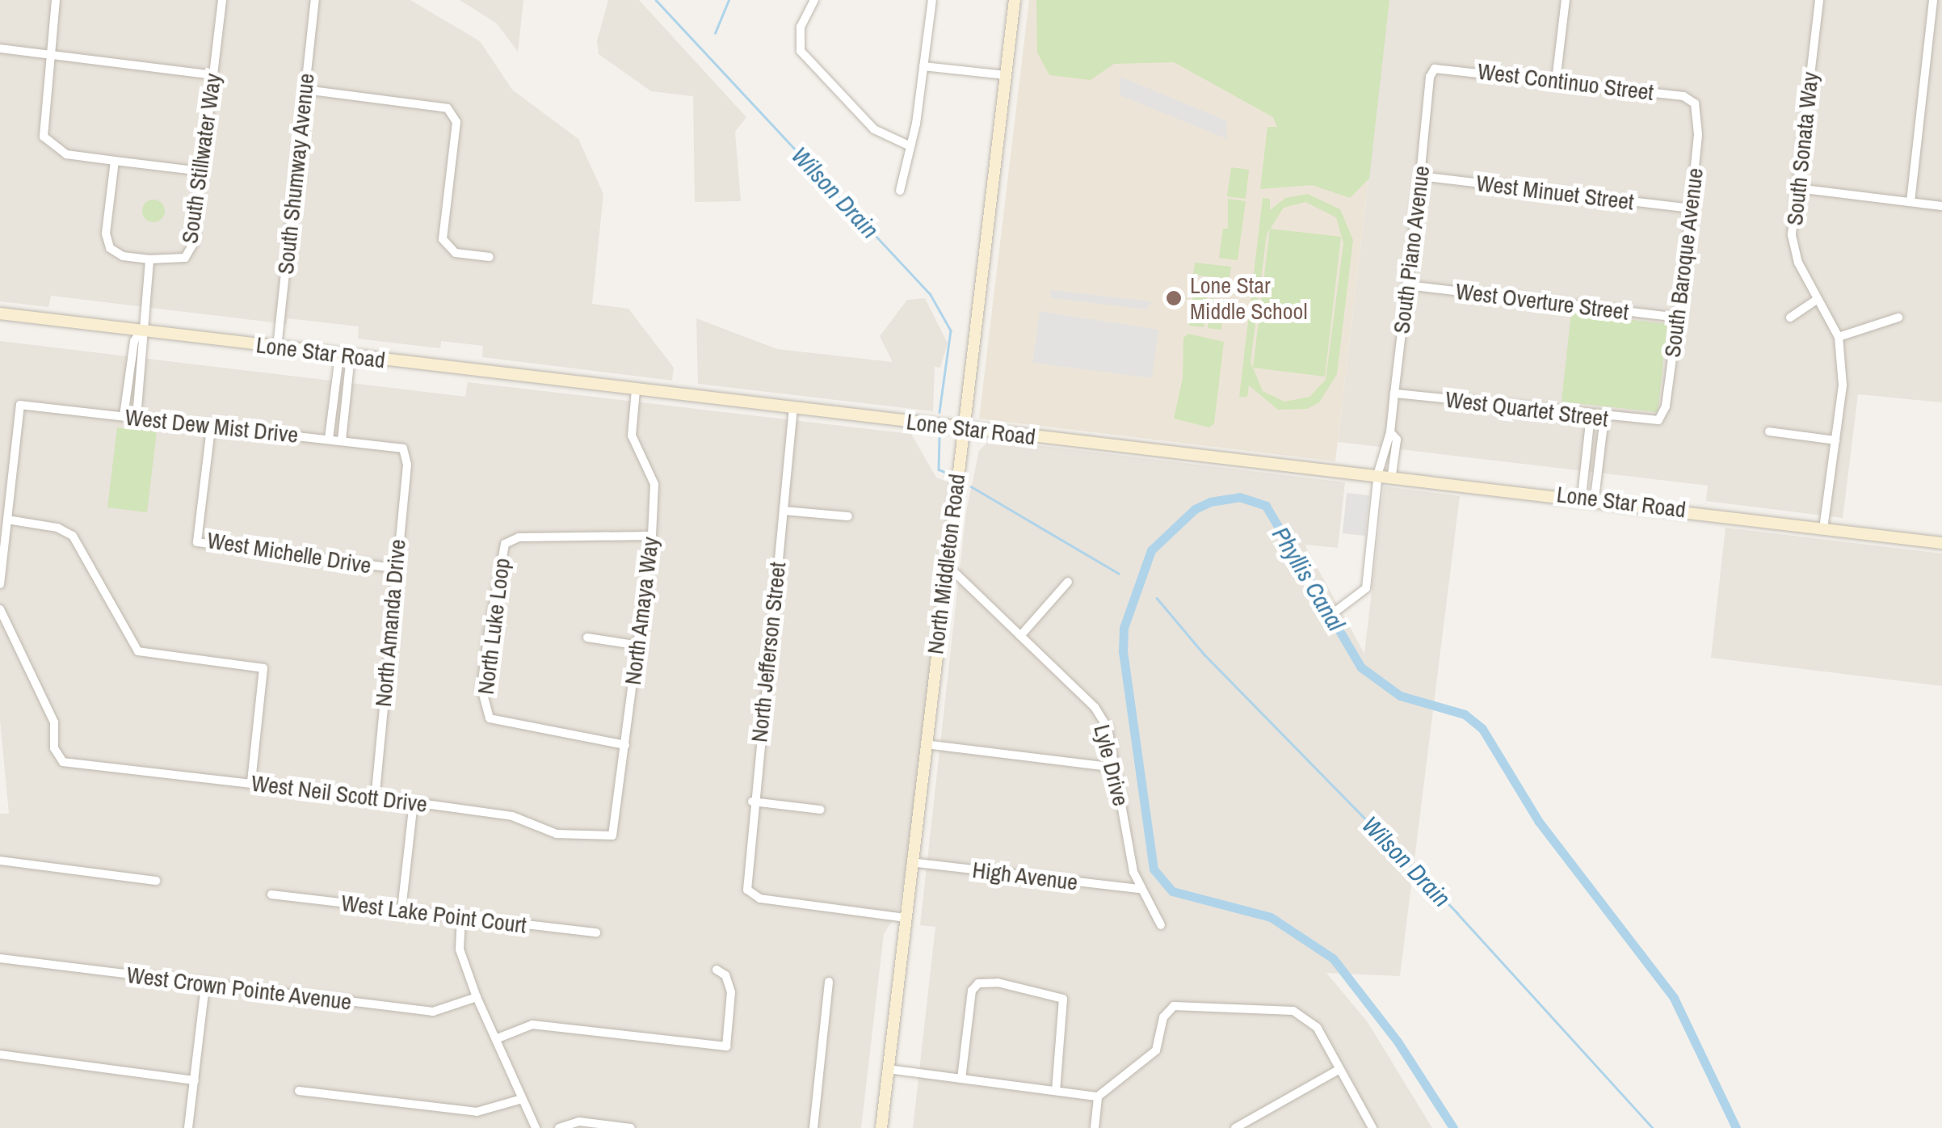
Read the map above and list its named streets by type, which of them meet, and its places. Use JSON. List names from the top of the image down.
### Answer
{
  "streets": {
    "main road": ["Lone Star Road", "North Middleton Road"],
    "street": [
      "West Continuo Street",
      "South Sonata Way",
      "South Stillwater Way",
      "South Shumway Avenue",
      "West Minuet Street",
      "South Piano Avenue",
      "South Baroque Avenue",
      "West Overture Street",
      "West Quartet Street",
      "West Dew Mist Drive",
      "West Michelle Drive",
      "North Amaya Way",
      "North Amanda Drive",
      "North Luke Loop",
      "North Jefferson Street",
      "Lyle Drive",
      "West Neil Scott Drive",
      "High Avenue",
      "West Lake Point Court",
      "West Crown Pointe Avenue"
    ]
  },
  "crossings": [
    ["West Continuo Street", "South Piano Avenue"],
    ["West Continuo Street", "South Baroque Avenue"],
    ["South Sonata Way", "Lone Star Road"],
    ["South Stillwater Way", "Lone Star Road"],
    ["South Shumway Avenue", "Lone Star Road"],
    ["West Minuet Street", "South Piano Avenue"],
    ["West Minuet Street", "South Baroque Avenue"],
    ["South Piano Avenue", "West Overture Street"],
    ["South Piano Avenue", "Lone Star Road"],
    ["South Piano Avenue", "West Quartet Street"],
    ["South Baroque Avenue", "West Overture Street"],
    ["South Baroque Avenue", "West Quartet Street"],
    ["Lone Star Road", "North Middleton Road"],
    ["Lone Star Road", "North Amaya Way"],
    ["Lone Star Road", "North Jefferson Street"],
    ["West Dew Mist Drive", "West Michelle Drive"],
    ["West Dew Mist Drive", "North Amanda Drive"],
    ["West Michelle Drive", "North Amanda Drive"],
    ["North Middleton Road", "North Jefferson Street"],
    ["North Middleton Road", "Lyle Drive"],
    ["North Middleton Road", "High Avenue"],
    ["North Amaya Way", "North Luke Loop"],
    ["North Amaya Way", "West Neil Scott Drive"],
    ["North Amanda Drive", "West Neil Scott Drive"],
    ["Lyle Drive", "High Avenue"]
  ],
  "water": ["Wilson Drain", "Phyllis Canal"],
  "places": ["Lone Star Middle School"]
}
